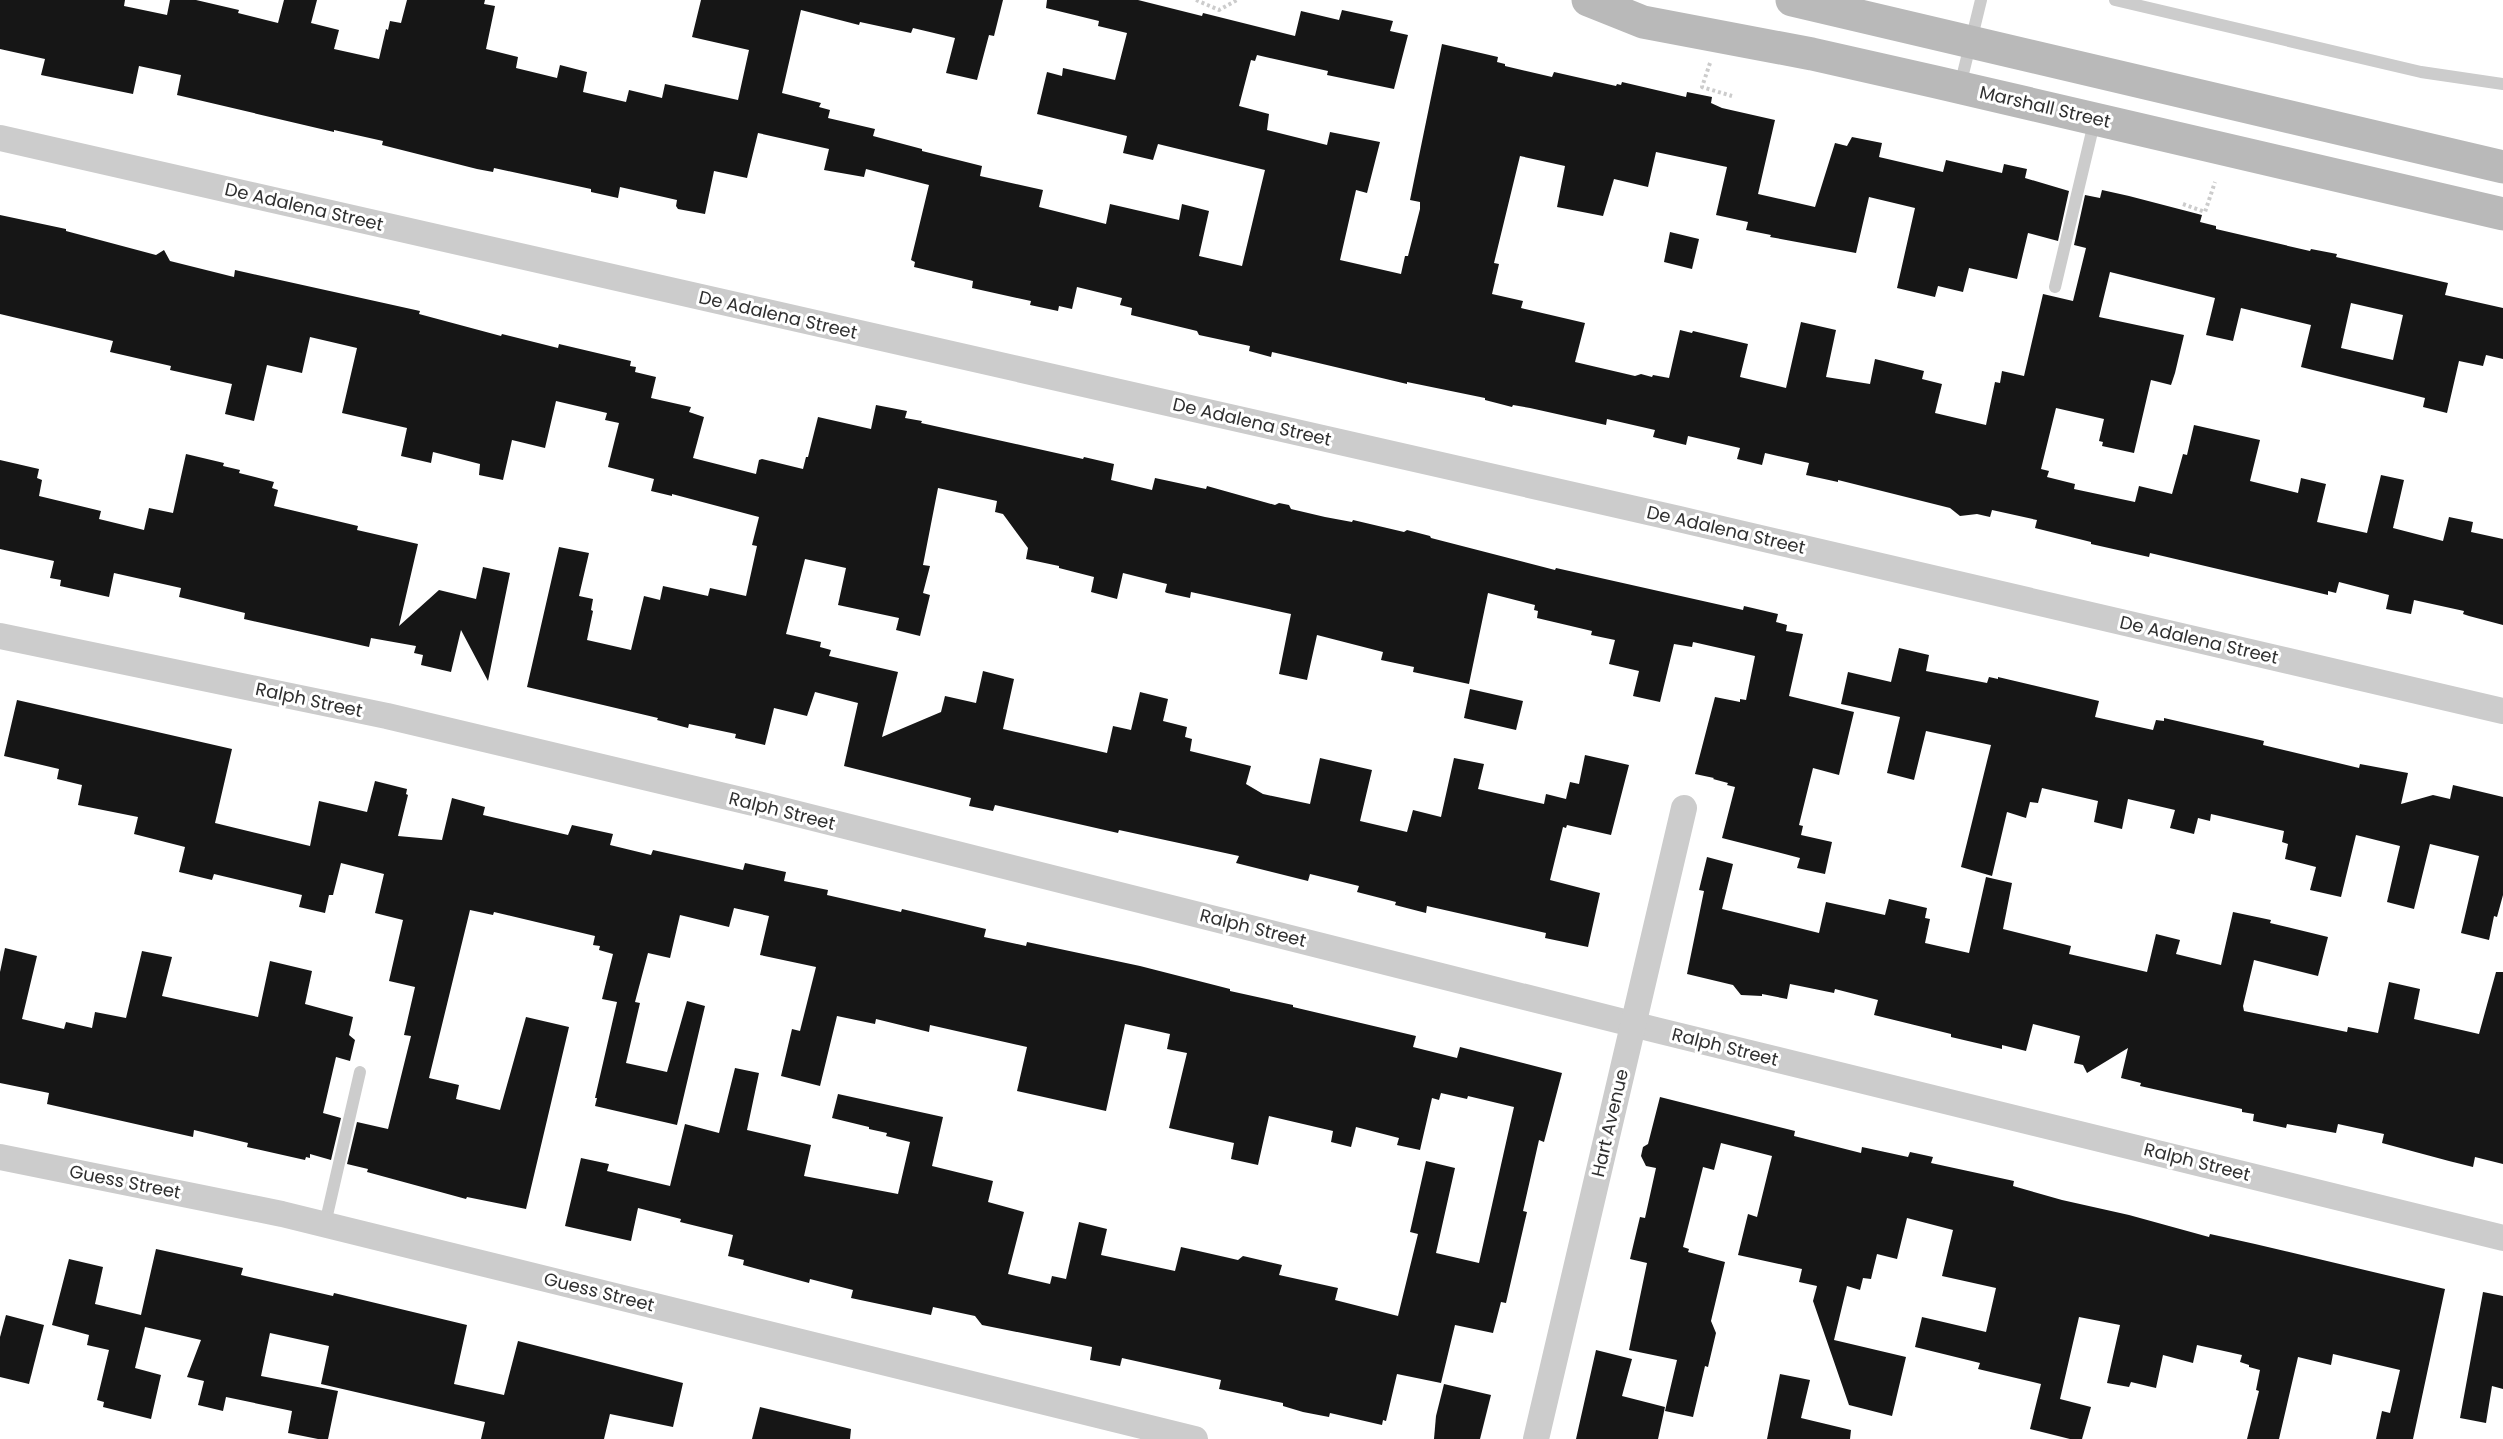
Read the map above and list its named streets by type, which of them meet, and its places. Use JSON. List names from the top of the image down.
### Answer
{
  "streets": {
    "street": [
      "Marshall Street",
      "De Adalena Street",
      "Ralph Street",
      "Hart Avenue",
      "Guess Street"
    ]
  },
  "crossings": [
    ["Ralph Street", "Hart Avenue"]
  ]
}
